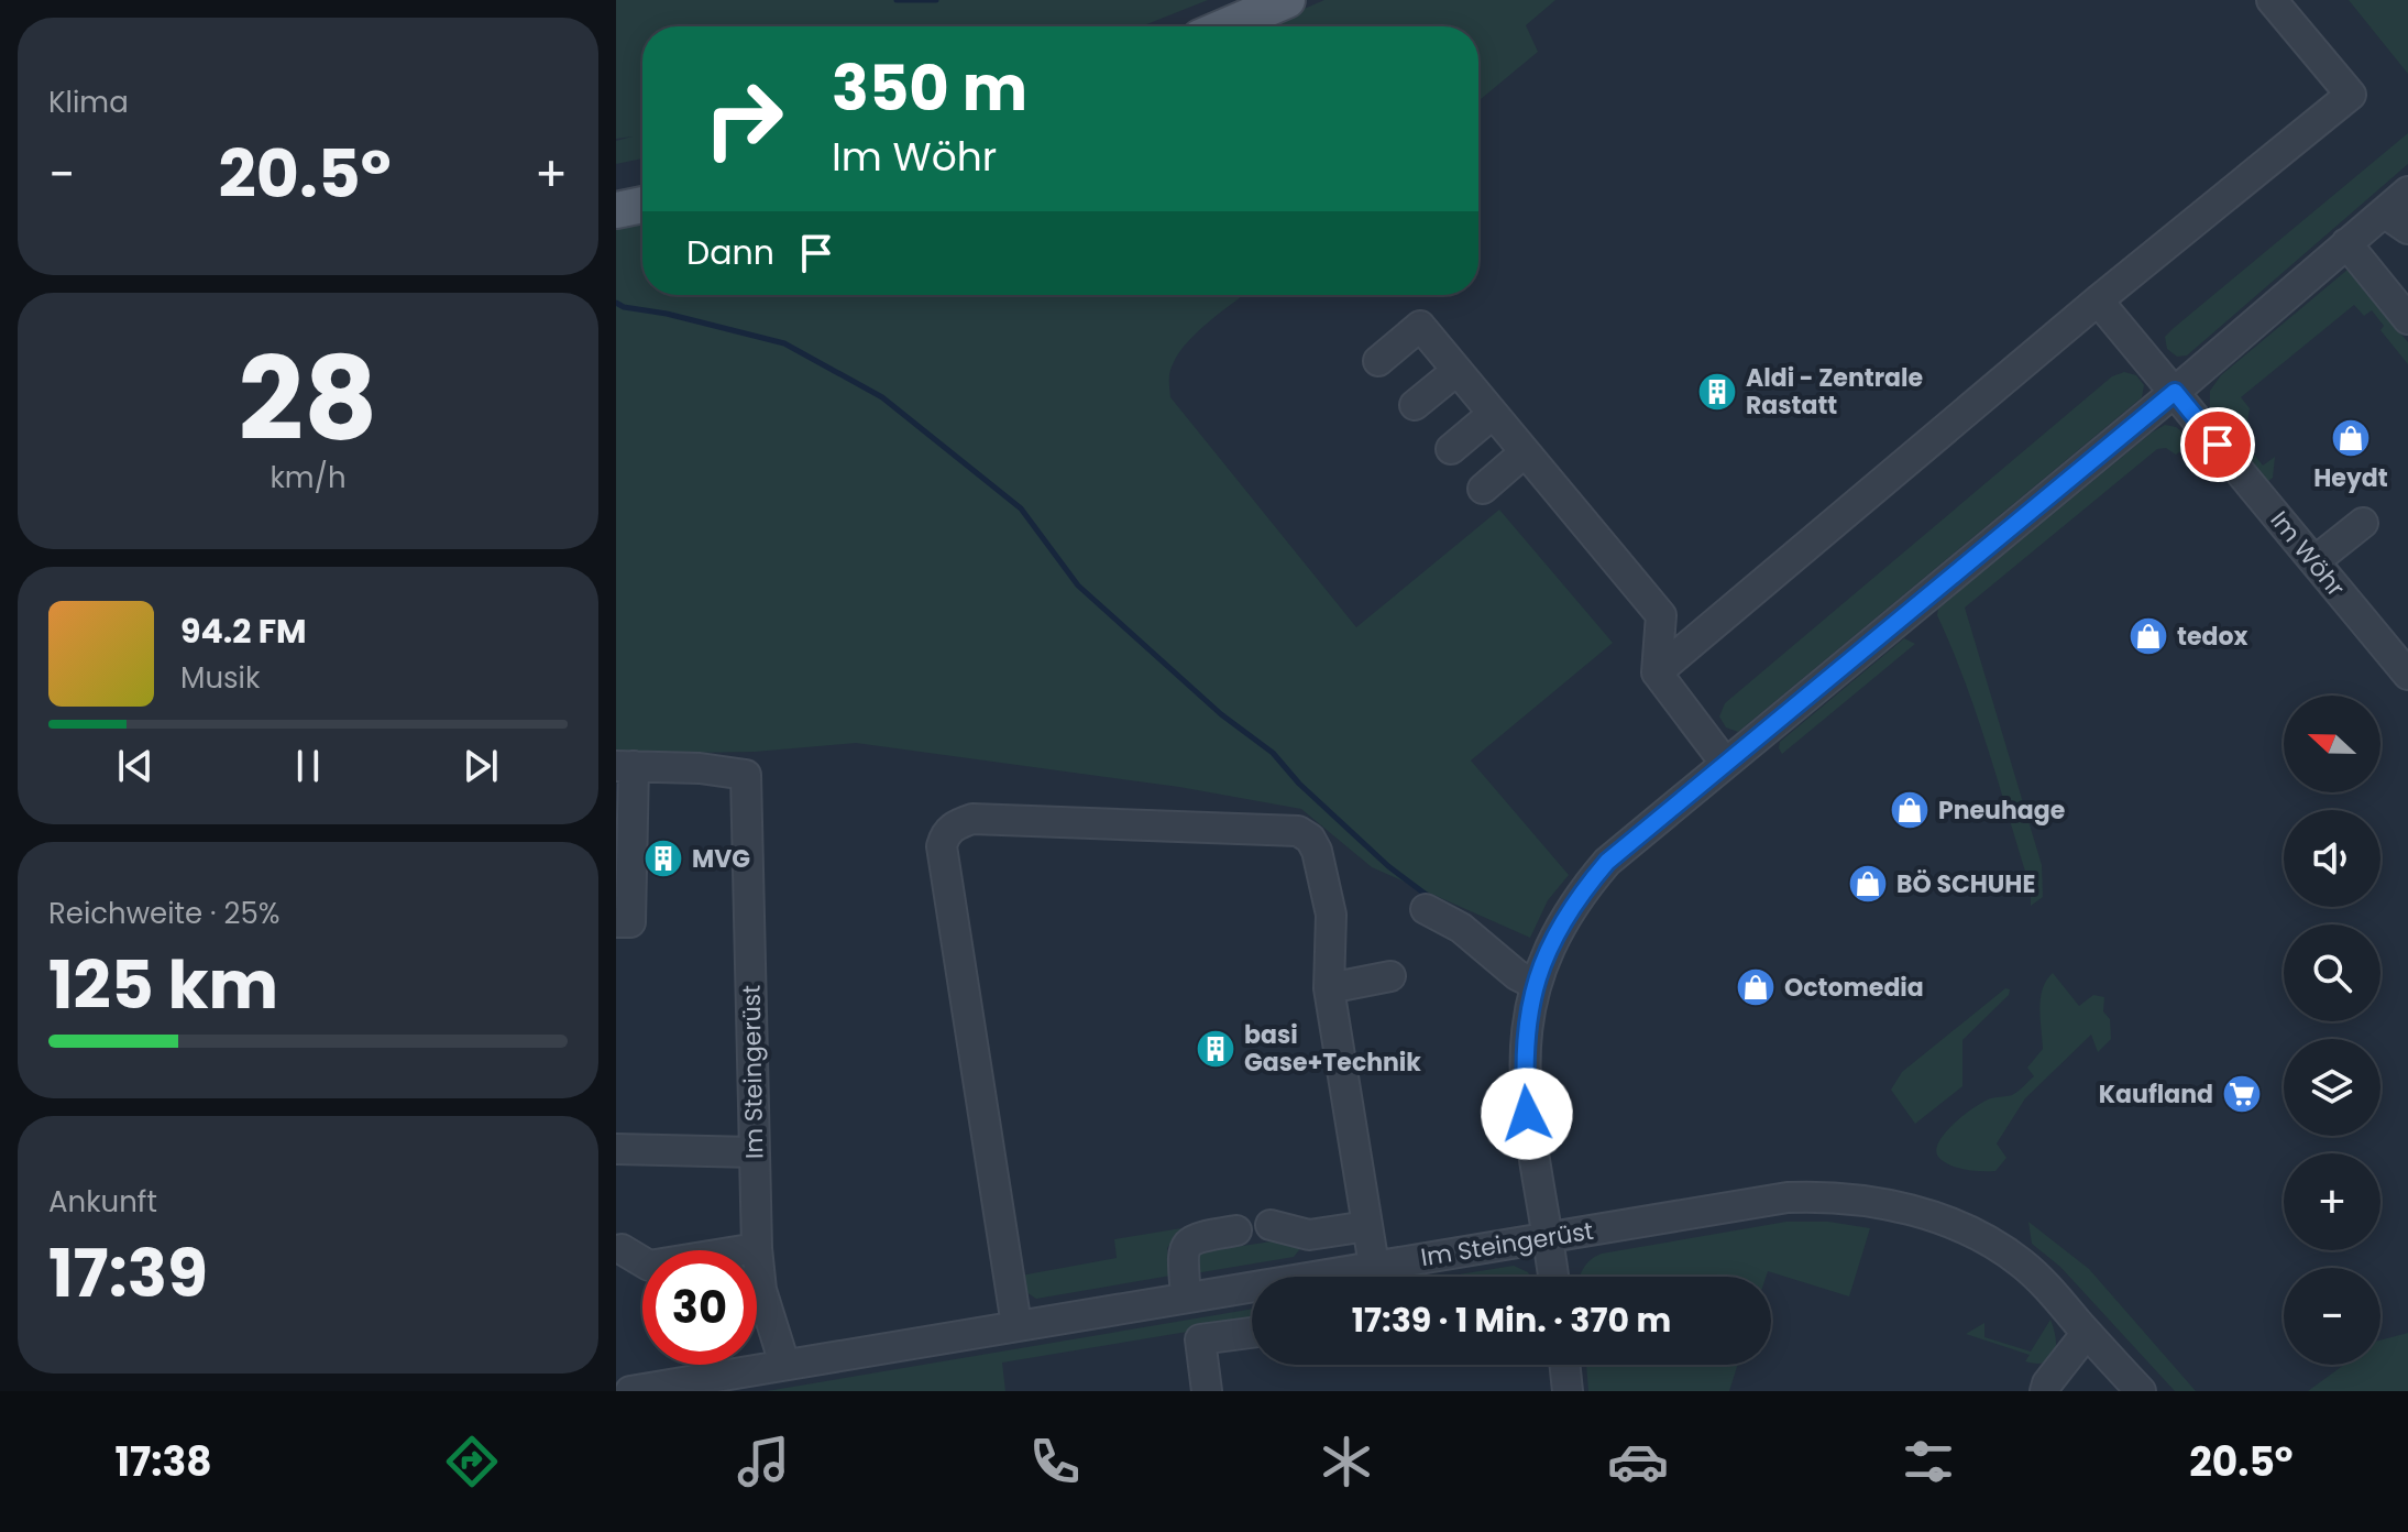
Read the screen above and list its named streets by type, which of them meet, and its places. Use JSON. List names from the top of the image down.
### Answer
{
  "streets": {
    "street": ["Im Wöhr", "Im Steingerüst"]
  },
  "places": {
    "building": ["Aldi - Zentrale Rastatt", "MVG", "basi Gase+Technik"],
    "shop": [
      "Heydt",
      "tedox",
      "Pneuhage",
      "BÖ SCHUHE",
      "Octomedia"
    ],
    "supermarket": ["Kaufland"]
  },
  "north": "left",
  "page": {
    "tile": [
      "Klima",
      ["28", "km/h"],
      ["Reichweite · 25%", "125 km"],
      ["Ankunft", "17:39"]
    ],
    "turn": ["350 m", "Im Wöhr"],
    "heat": ["−", "20.5°", "+"],
    "then": "Dann",
    "song": ["94.2 FM", "Musik"],
    "map_buttons": ["+", "−"],
    "limit": "30",
    "trip": "17:39 · 1 Min. · 370 m",
    "tabs": ["17:38", "20.5°"]
  }
}
